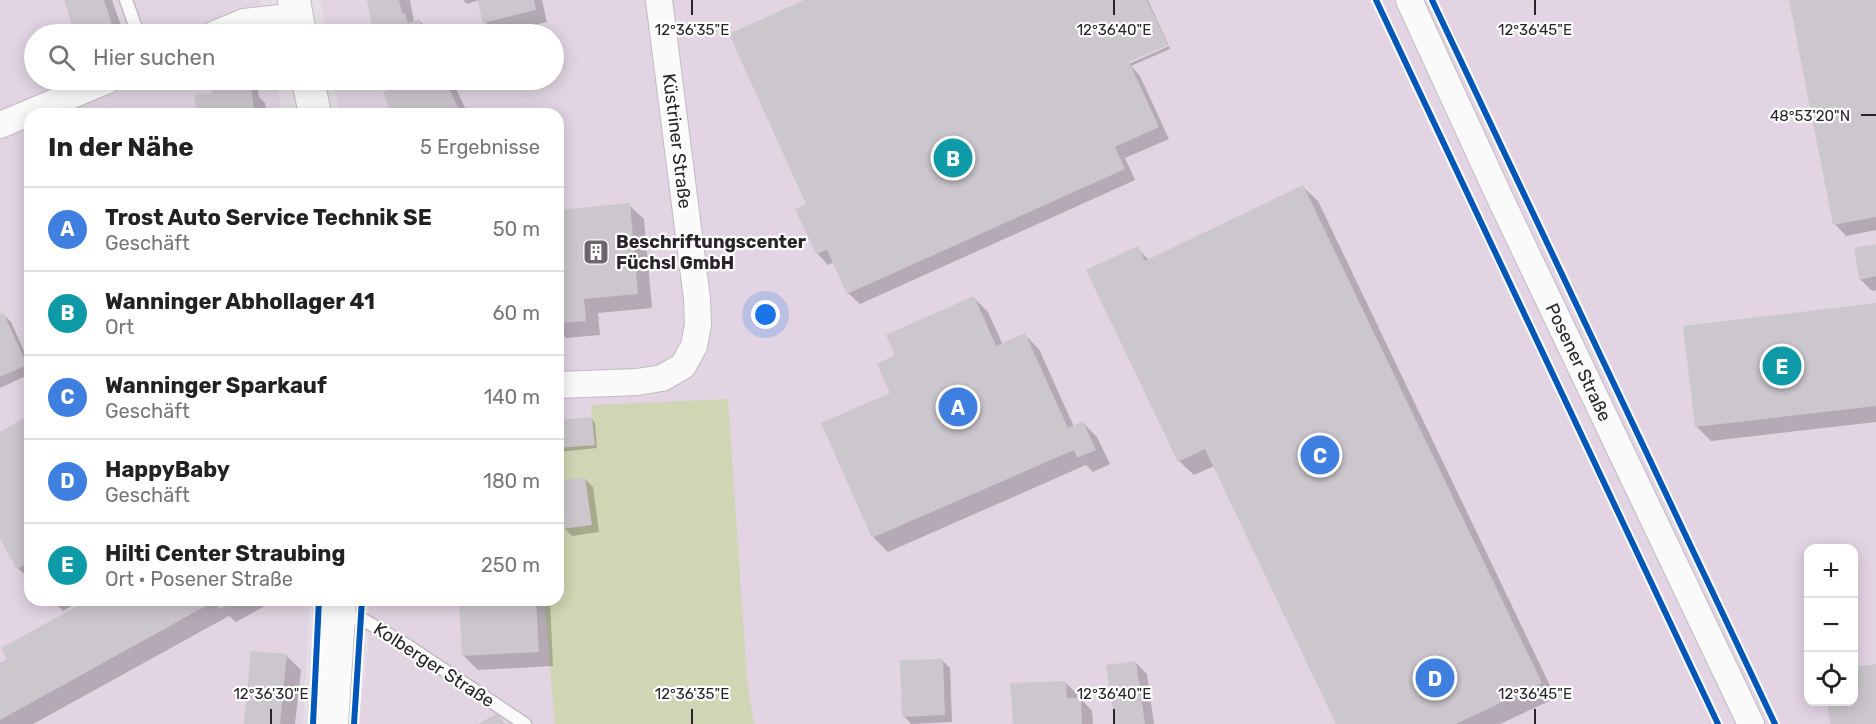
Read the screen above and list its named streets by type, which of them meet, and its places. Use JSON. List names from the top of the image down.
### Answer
{
  "streets": {
    "street": ["Küstriner Straße", "Posener Straße"],
    "lane": ["Kolberger Straße"]
  },
  "places": {
    "building": ["Beschriftungscenter Füchsl GmbH"]
  },
  "page": {
    "search": "Hier suchen",
    "heading": ["In der Nähe", "5 Ergebnisse"],
    "pins": [
      "B",
      "E",
      "A",
      "C",
      "D"
    ],
    "list": [
      {
        "mark": "A",
        "name": "Trost Auto Service Technik SE",
        "note": "Geschäft",
        "value": "50 m"
      },
      {
        "mark": "B",
        "name": "Wanninger Abhollager 41",
        "note": "Ort",
        "value": "60 m"
      },
      {
        "mark": "C",
        "name": "Wanninger Sparkauf",
        "note": "Geschäft",
        "value": "140 m"
      },
      {
        "mark": "D",
        "name": "HappyBaby",
        "note": "Geschäft",
        "value": "180 m"
      },
      {
        "mark": "E",
        "name": "Hilti Center Straubing",
        "note": "Ort · Posener Straße",
        "value": "250 m"
      }
    ],
    "map_buttons": ["+", "−"]
  },
  "coordinates": [
    "12°36'35\"E",
    "12°36'40\"E",
    "12°36'45\"E",
    "48°53'20\"N",
    "12°36'30\"E"
  ]
}
